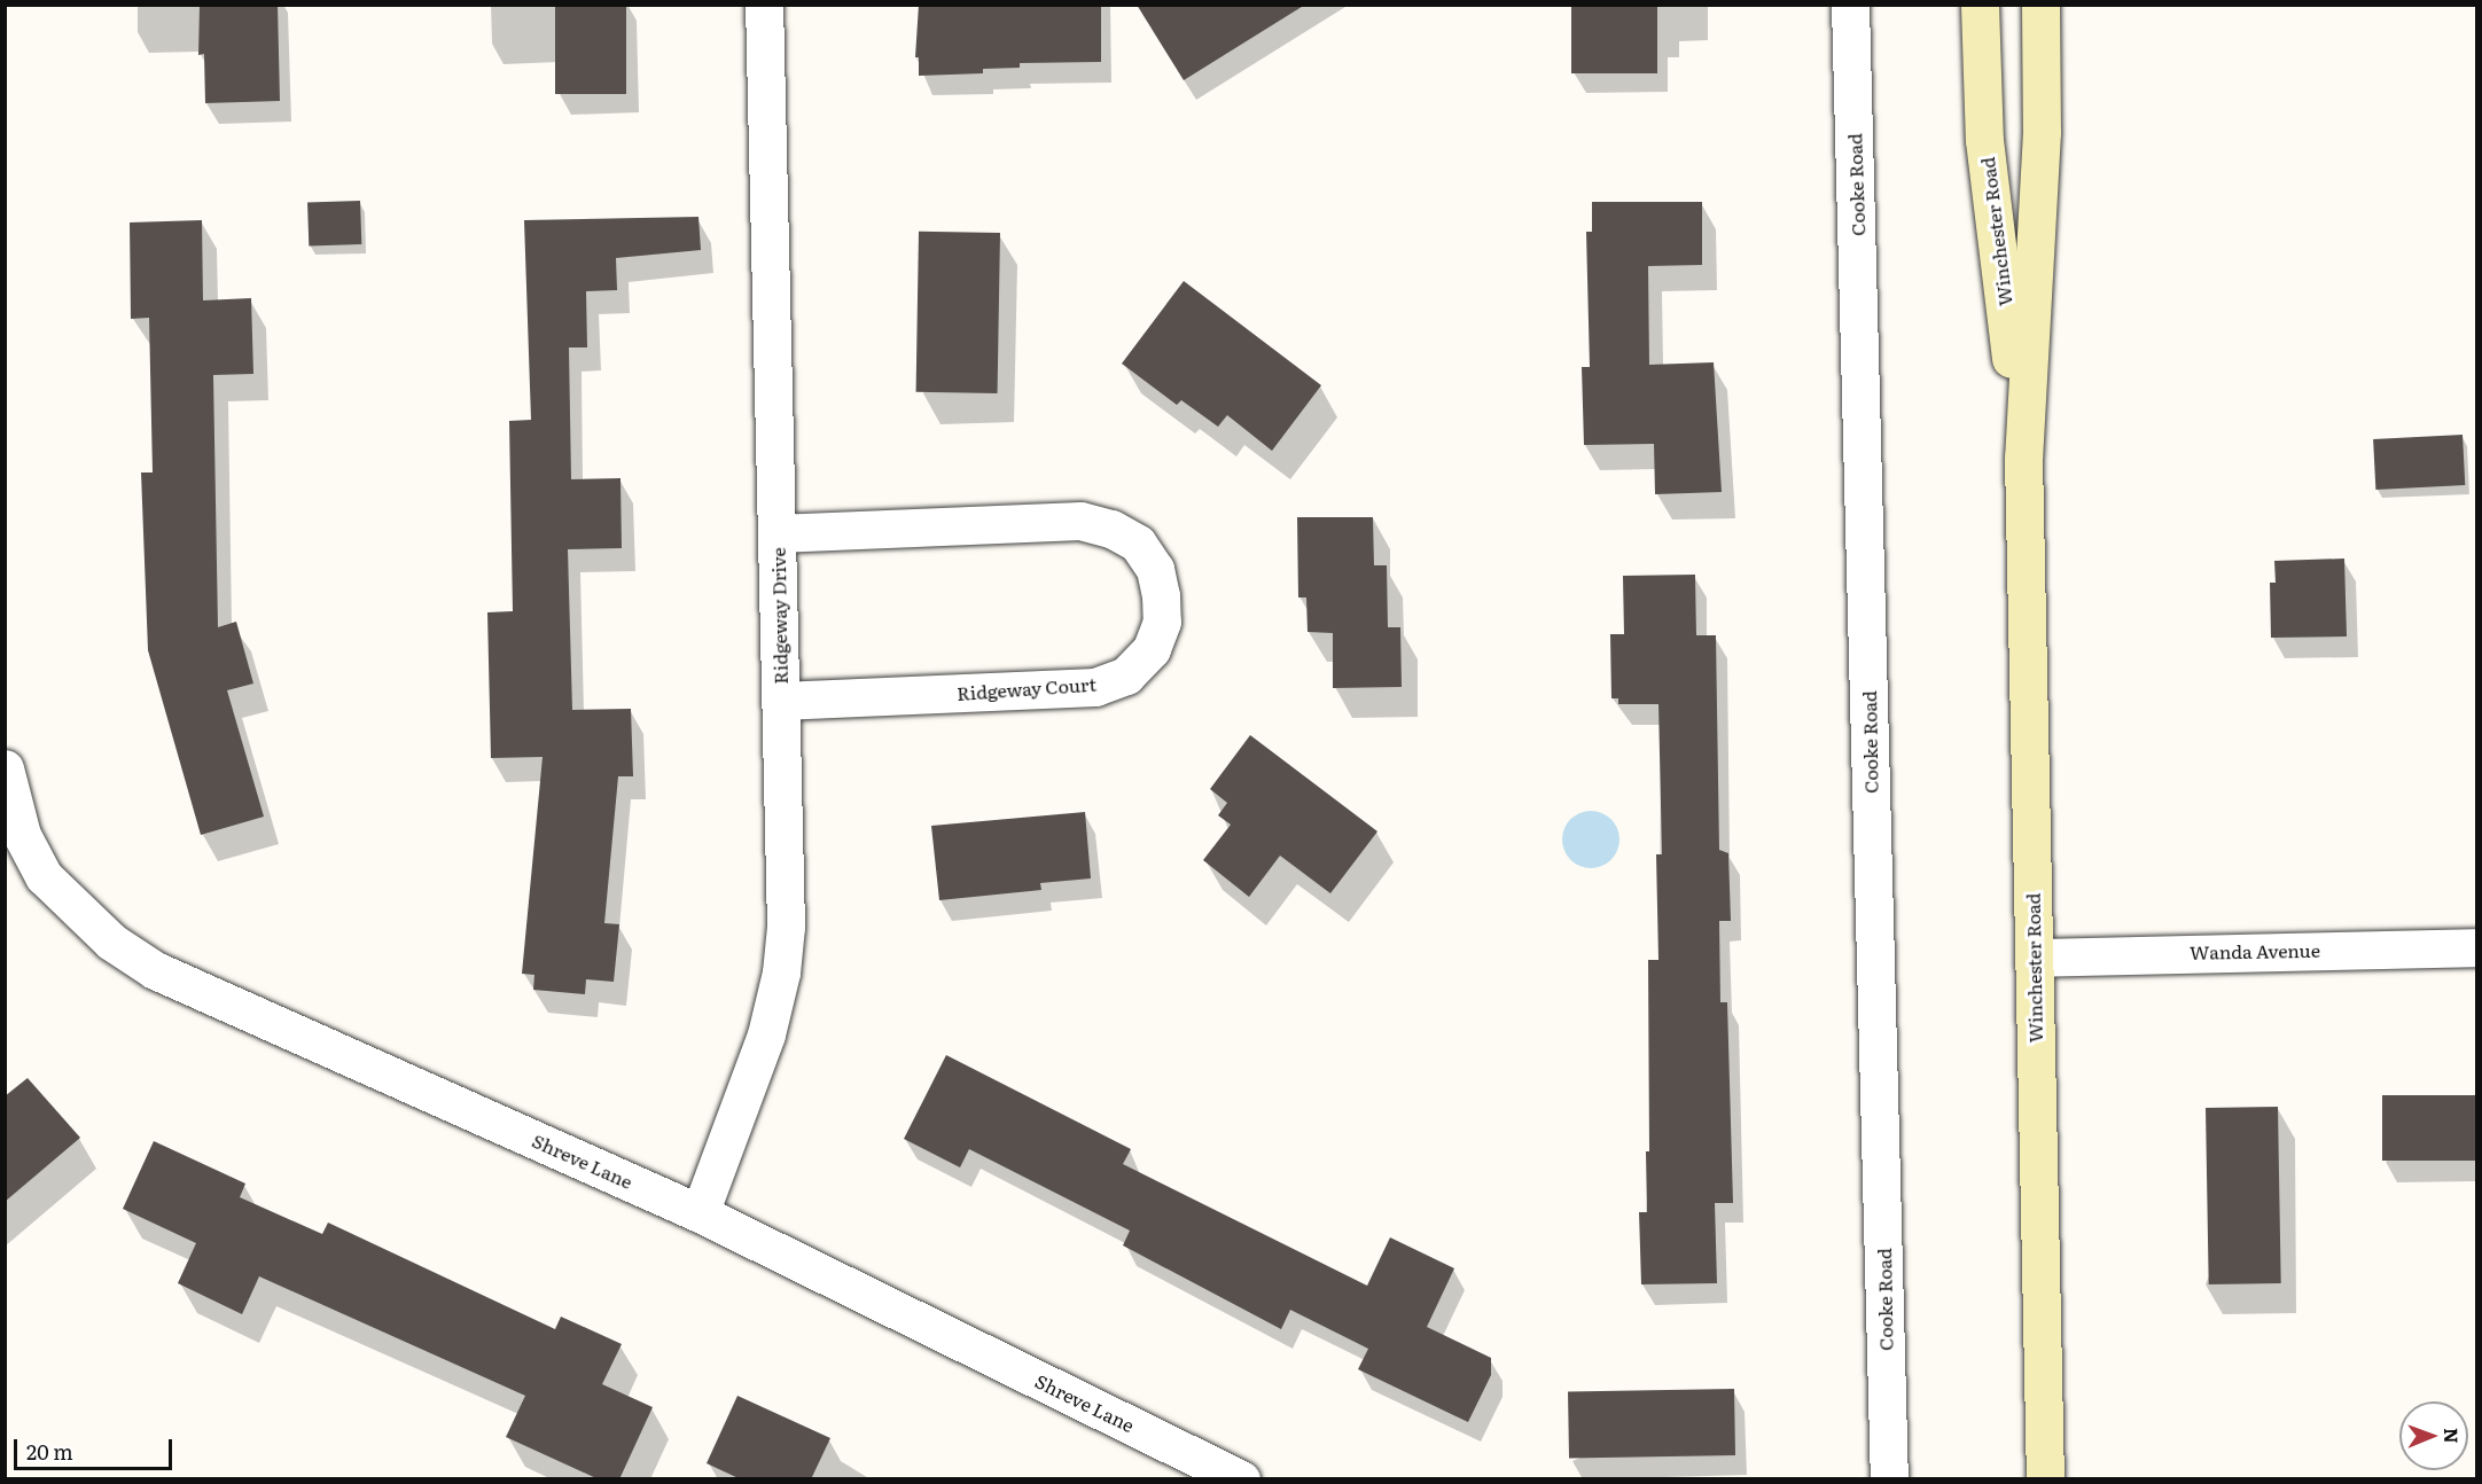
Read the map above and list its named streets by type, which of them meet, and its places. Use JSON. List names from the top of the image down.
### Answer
{
  "streets": {
    "main road": ["Winchester Road"],
    "street": [
      "Cooke Road",
      "Ridgeway Drive",
      "Ridgeway Court",
      "Wanda Avenue",
      "Shreve Lane"
    ]
  },
  "crossings": [
    ["Winchester Road", "Wanda Avenue"],
    ["Ridgeway Drive", "Ridgeway Court"],
    ["Ridgeway Drive", "Shreve Lane"]
  ],
  "scale_bar": "20 m",
  "north": "right"
}
